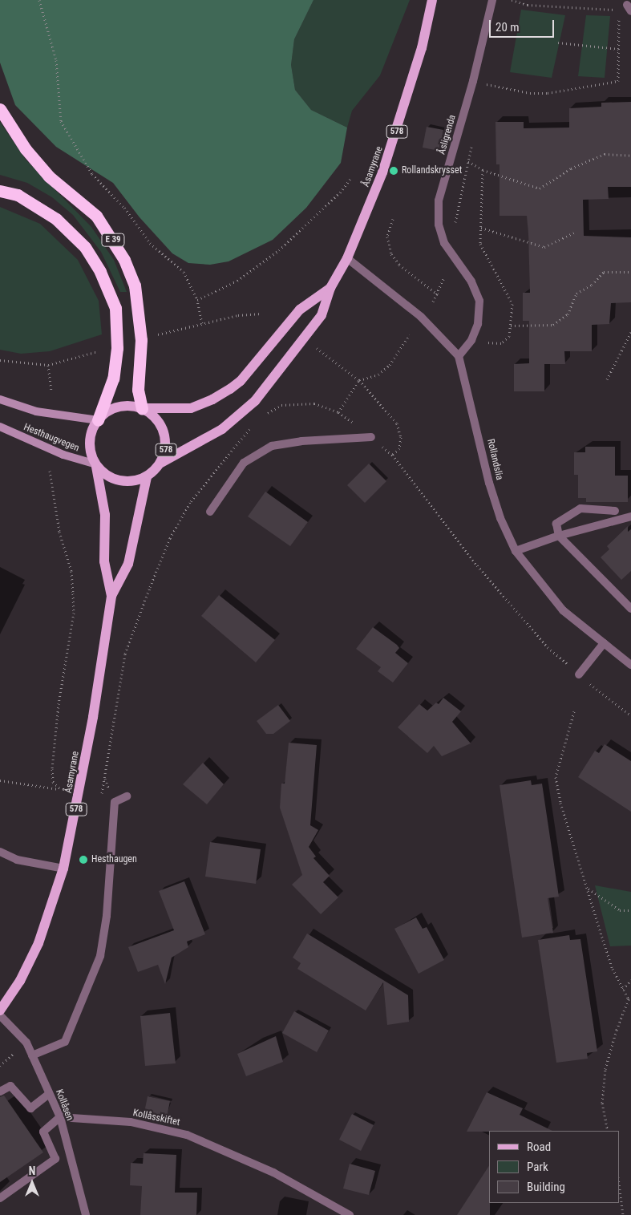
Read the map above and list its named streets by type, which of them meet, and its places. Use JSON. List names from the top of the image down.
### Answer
{
  "streets": {
    "highway": ["E 39"],
    "main road": ["578", "Åsamyrane", "Hesthaugvegen"],
    "street": [
      "Åsligrenda",
      "Rollandslia",
      "Kollåsen",
      "Kollåsskiftet"
    ]
  },
  "crossings": [
    ["578", "Åsamyrane"],
    ["578", "E 39"],
    ["578", "Hesthaugvegen"],
    ["Åsligrenda", "Rollandslia"],
    ["Åsamyrane", "E 39"],
    ["Åsamyrane", "Hesthaugvegen"],
    ["E 39", "Hesthaugvegen"],
    ["Kollåsen", "Kollåsskiftet"]
  ],
  "places": ["Rollandskrysset", "Hesthaugen"],
  "legend": ["Road", "Park", "Building"],
  "scale_bar": "20 m",
  "north": "top"
}
